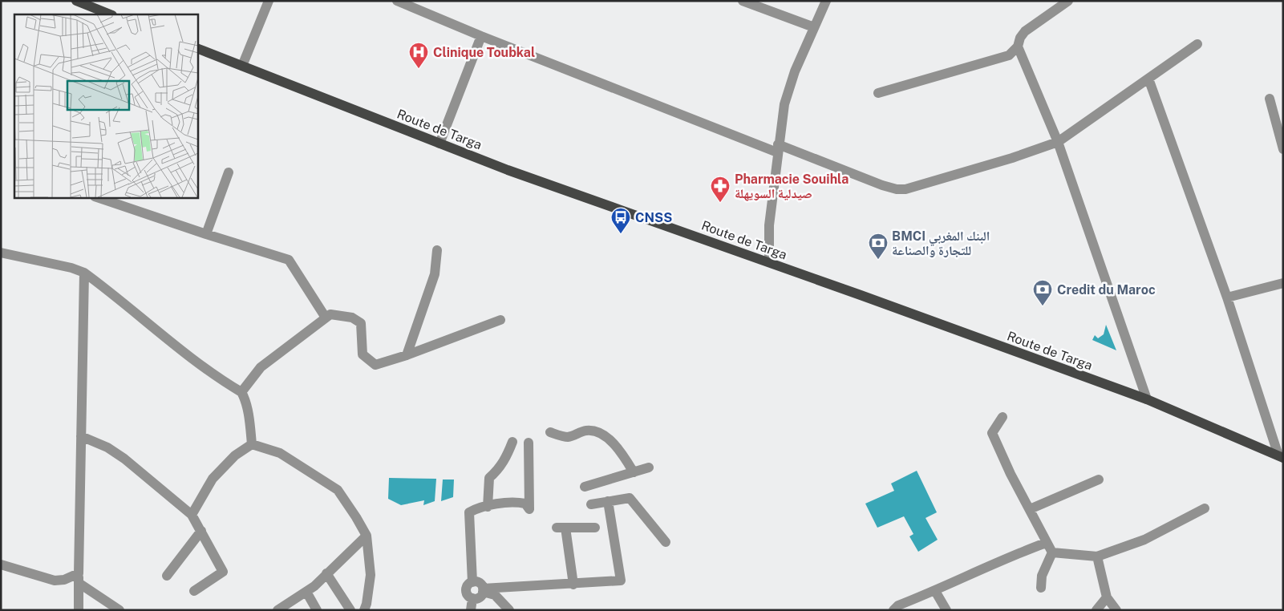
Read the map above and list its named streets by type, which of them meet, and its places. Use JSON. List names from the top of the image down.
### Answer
{
  "streets": {
    "main road": ["Route de Targa"]
  },
  "places": {
    "hospital": ["Clinique Toubkal"],
    "pharmacy": ["Pharmacie Souihla صيدلية السويهلة"],
    "bus stop": ["CNSS"],
    "bank": ["BMCI البنك المغربي للتجارة والصناعة", "Credit du Maroc"]
  }
}
